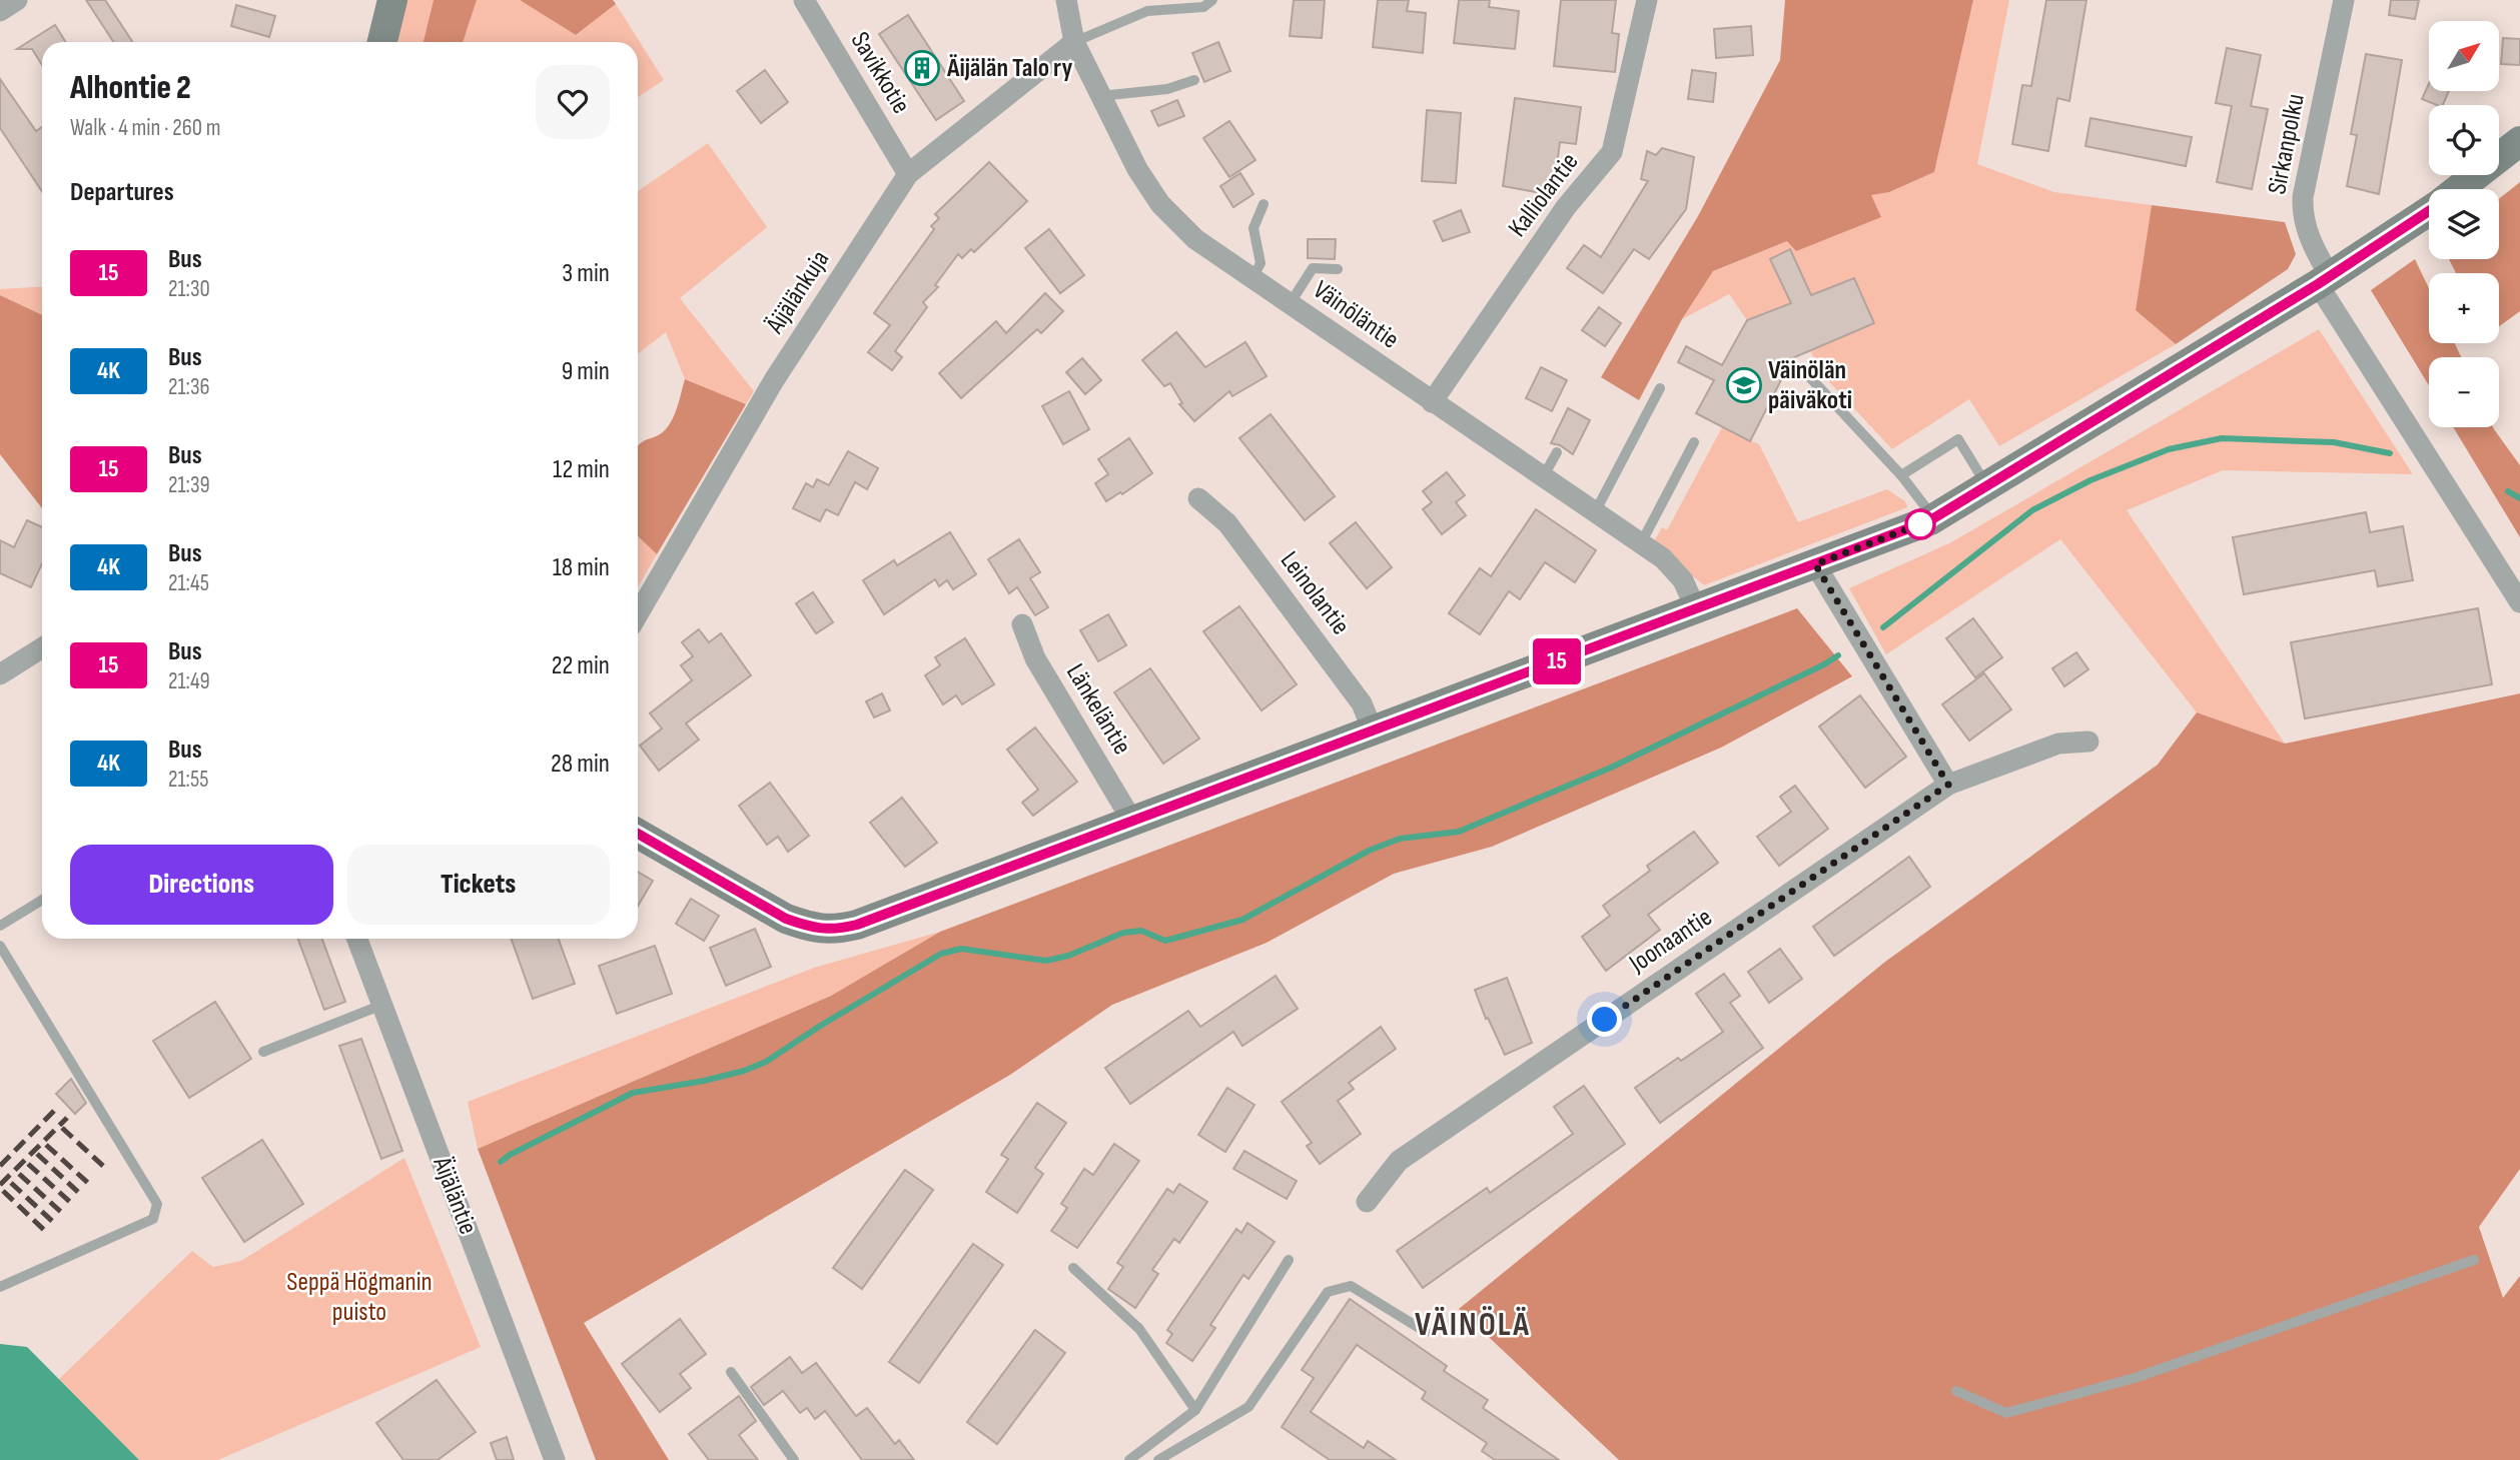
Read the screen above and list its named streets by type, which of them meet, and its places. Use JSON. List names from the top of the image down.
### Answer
{
  "streets": {
    "street": [
      "Savikkotie",
      "Sirkanpolku",
      "Kalliolantie",
      "Äijälänkuja",
      "Väinöläntie",
      "Leinolantie",
      "Länkeläntie",
      "Joonaantie",
      "Äijäläntie"
    ]
  },
  "crossings": [
    ["Savikkotie", "Äijälänkuja"],
    ["Kalliolantie", "Väinöläntie"],
    ["Äijälänkuja", "Väinöläntie"]
  ],
  "districts": ["VÄINÖLÄ"],
  "parks": ["Seppä Högmanin puisto"],
  "places": {
    "building": ["Äijälän Talo ry"],
    "school or university": ["Väinölän päiväkoti"]
  },
  "lines": ["bus line 15"],
  "north": "top right",
  "page": {
    "on_map": "15",
    "map_buttons": ["+", "−"],
    "heading": [
      ["Alhontie 2", "Walk · 4 min · 260 m"],
      "Departures"
    ],
    "list": [
      {
        "mark": "15",
        "name": "Bus",
        "note": "21:30",
        "value": "3 min"
      },
      {
        "mark": "4K",
        "name": "Bus",
        "note": "21:36",
        "value": "9 min"
      },
      {
        "mark": "15",
        "name": "Bus",
        "note": "21:39",
        "value": "12 min"
      },
      {
        "mark": "4K",
        "name": "Bus",
        "note": "21:45",
        "value": "18 min"
      },
      {
        "mark": "15",
        "name": "Bus",
        "note": "21:49",
        "value": "22 min"
      },
      {
        "mark": "4K",
        "name": "Bus",
        "note": "21:55",
        "value": "28 min"
      }
    ],
    "buttons": ["Directions", "Tickets"]
  }
}
